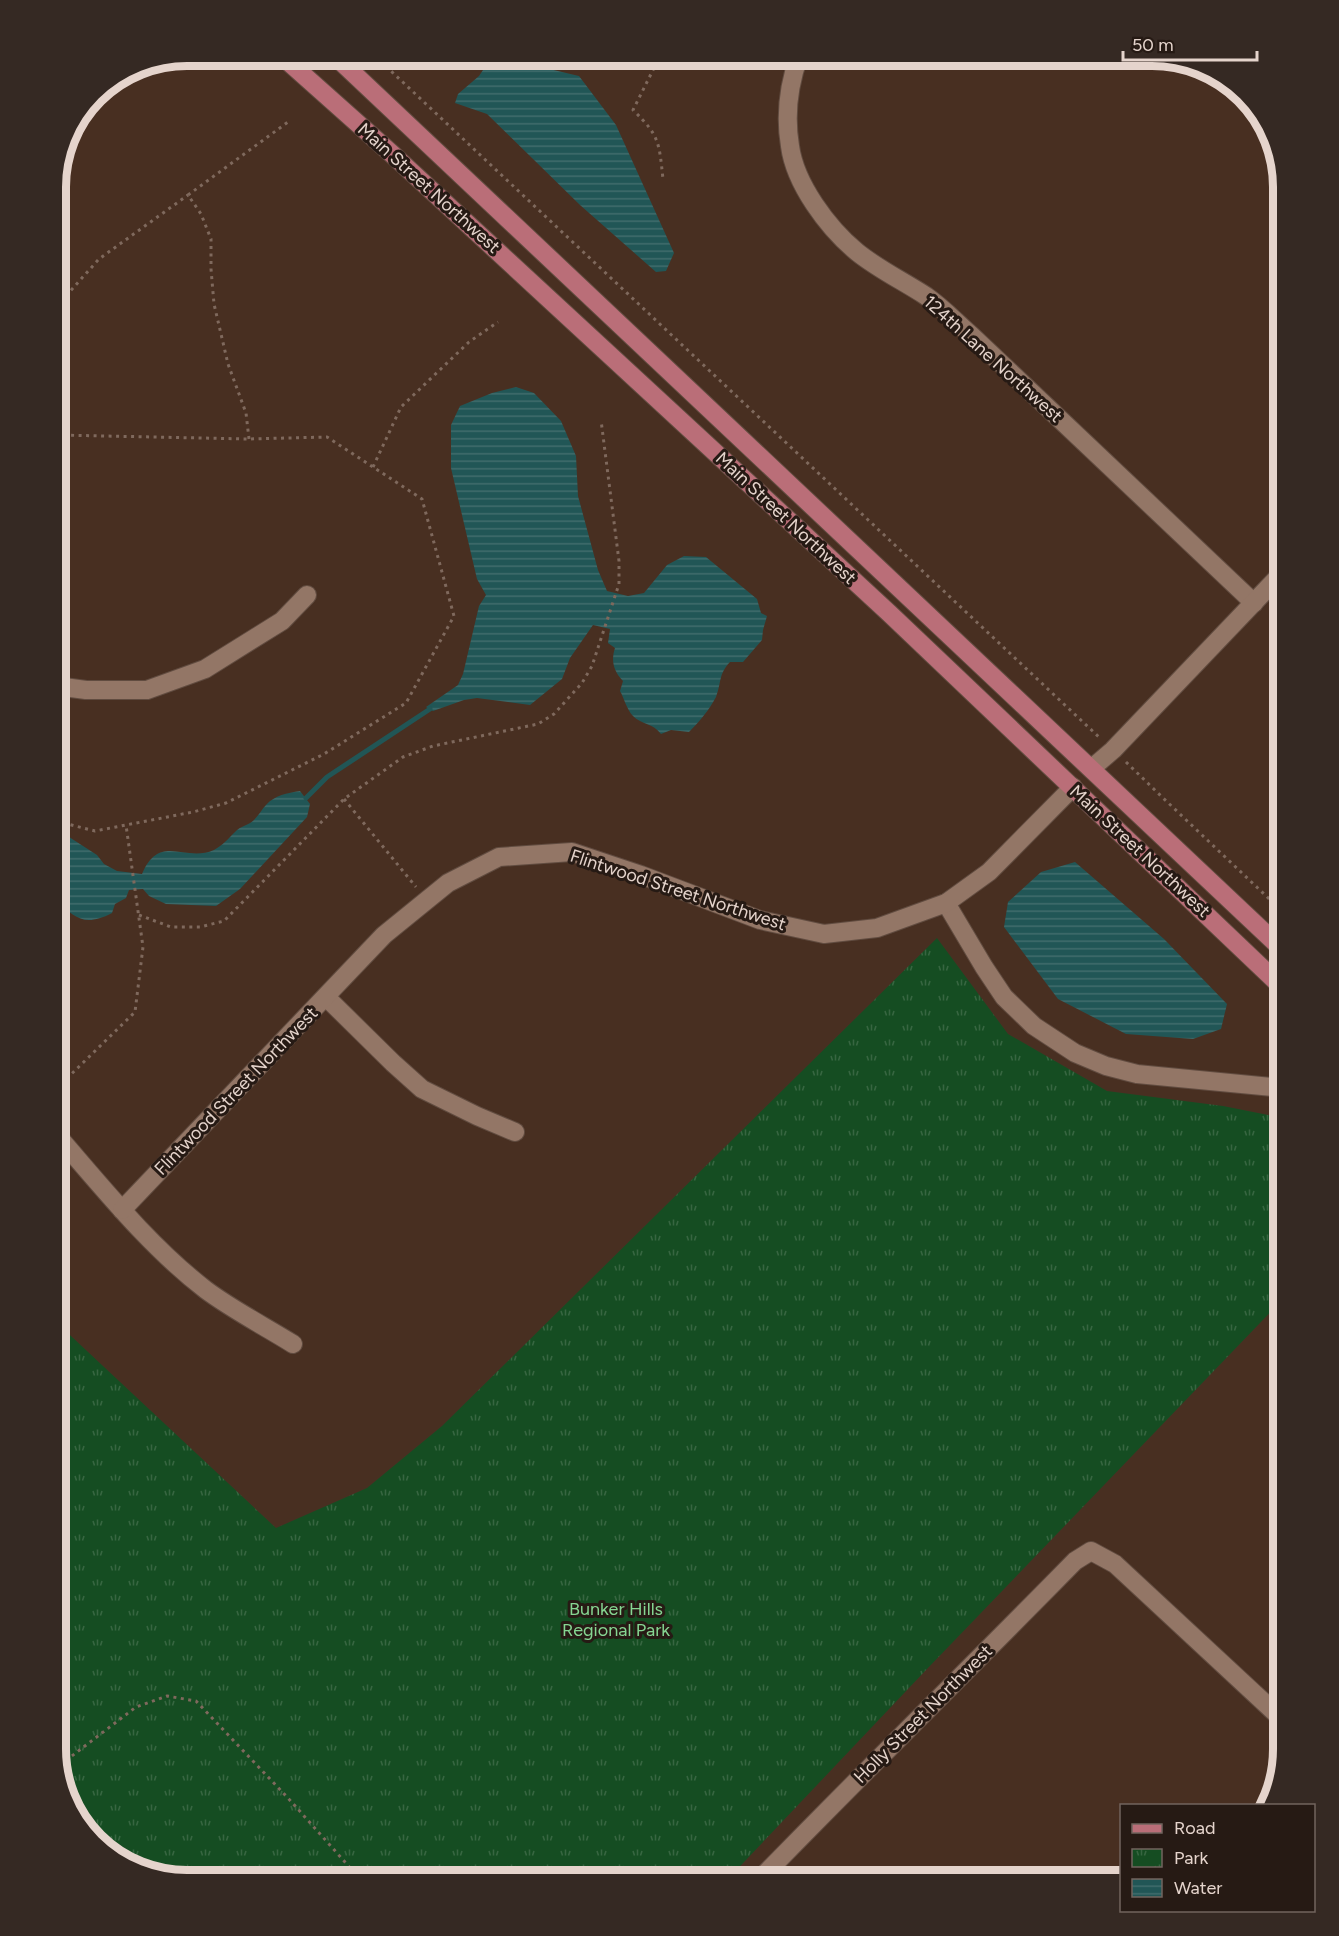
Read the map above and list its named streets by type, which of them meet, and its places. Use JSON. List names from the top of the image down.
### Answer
{
  "streets": {
    "main road": ["Main Street Northwest"],
    "street": ["124th Lane Northwest", "Flintwood Street Northwest", "Holly Street Northwest"]
  },
  "crossings": [
    ["Main Street Northwest", "Flintwood Street Northwest"]
  ],
  "parks": ["Bunker Hills Regional Park"],
  "legend": ["Road", "Park", "Water"],
  "scale_bar": "50 m"
}
